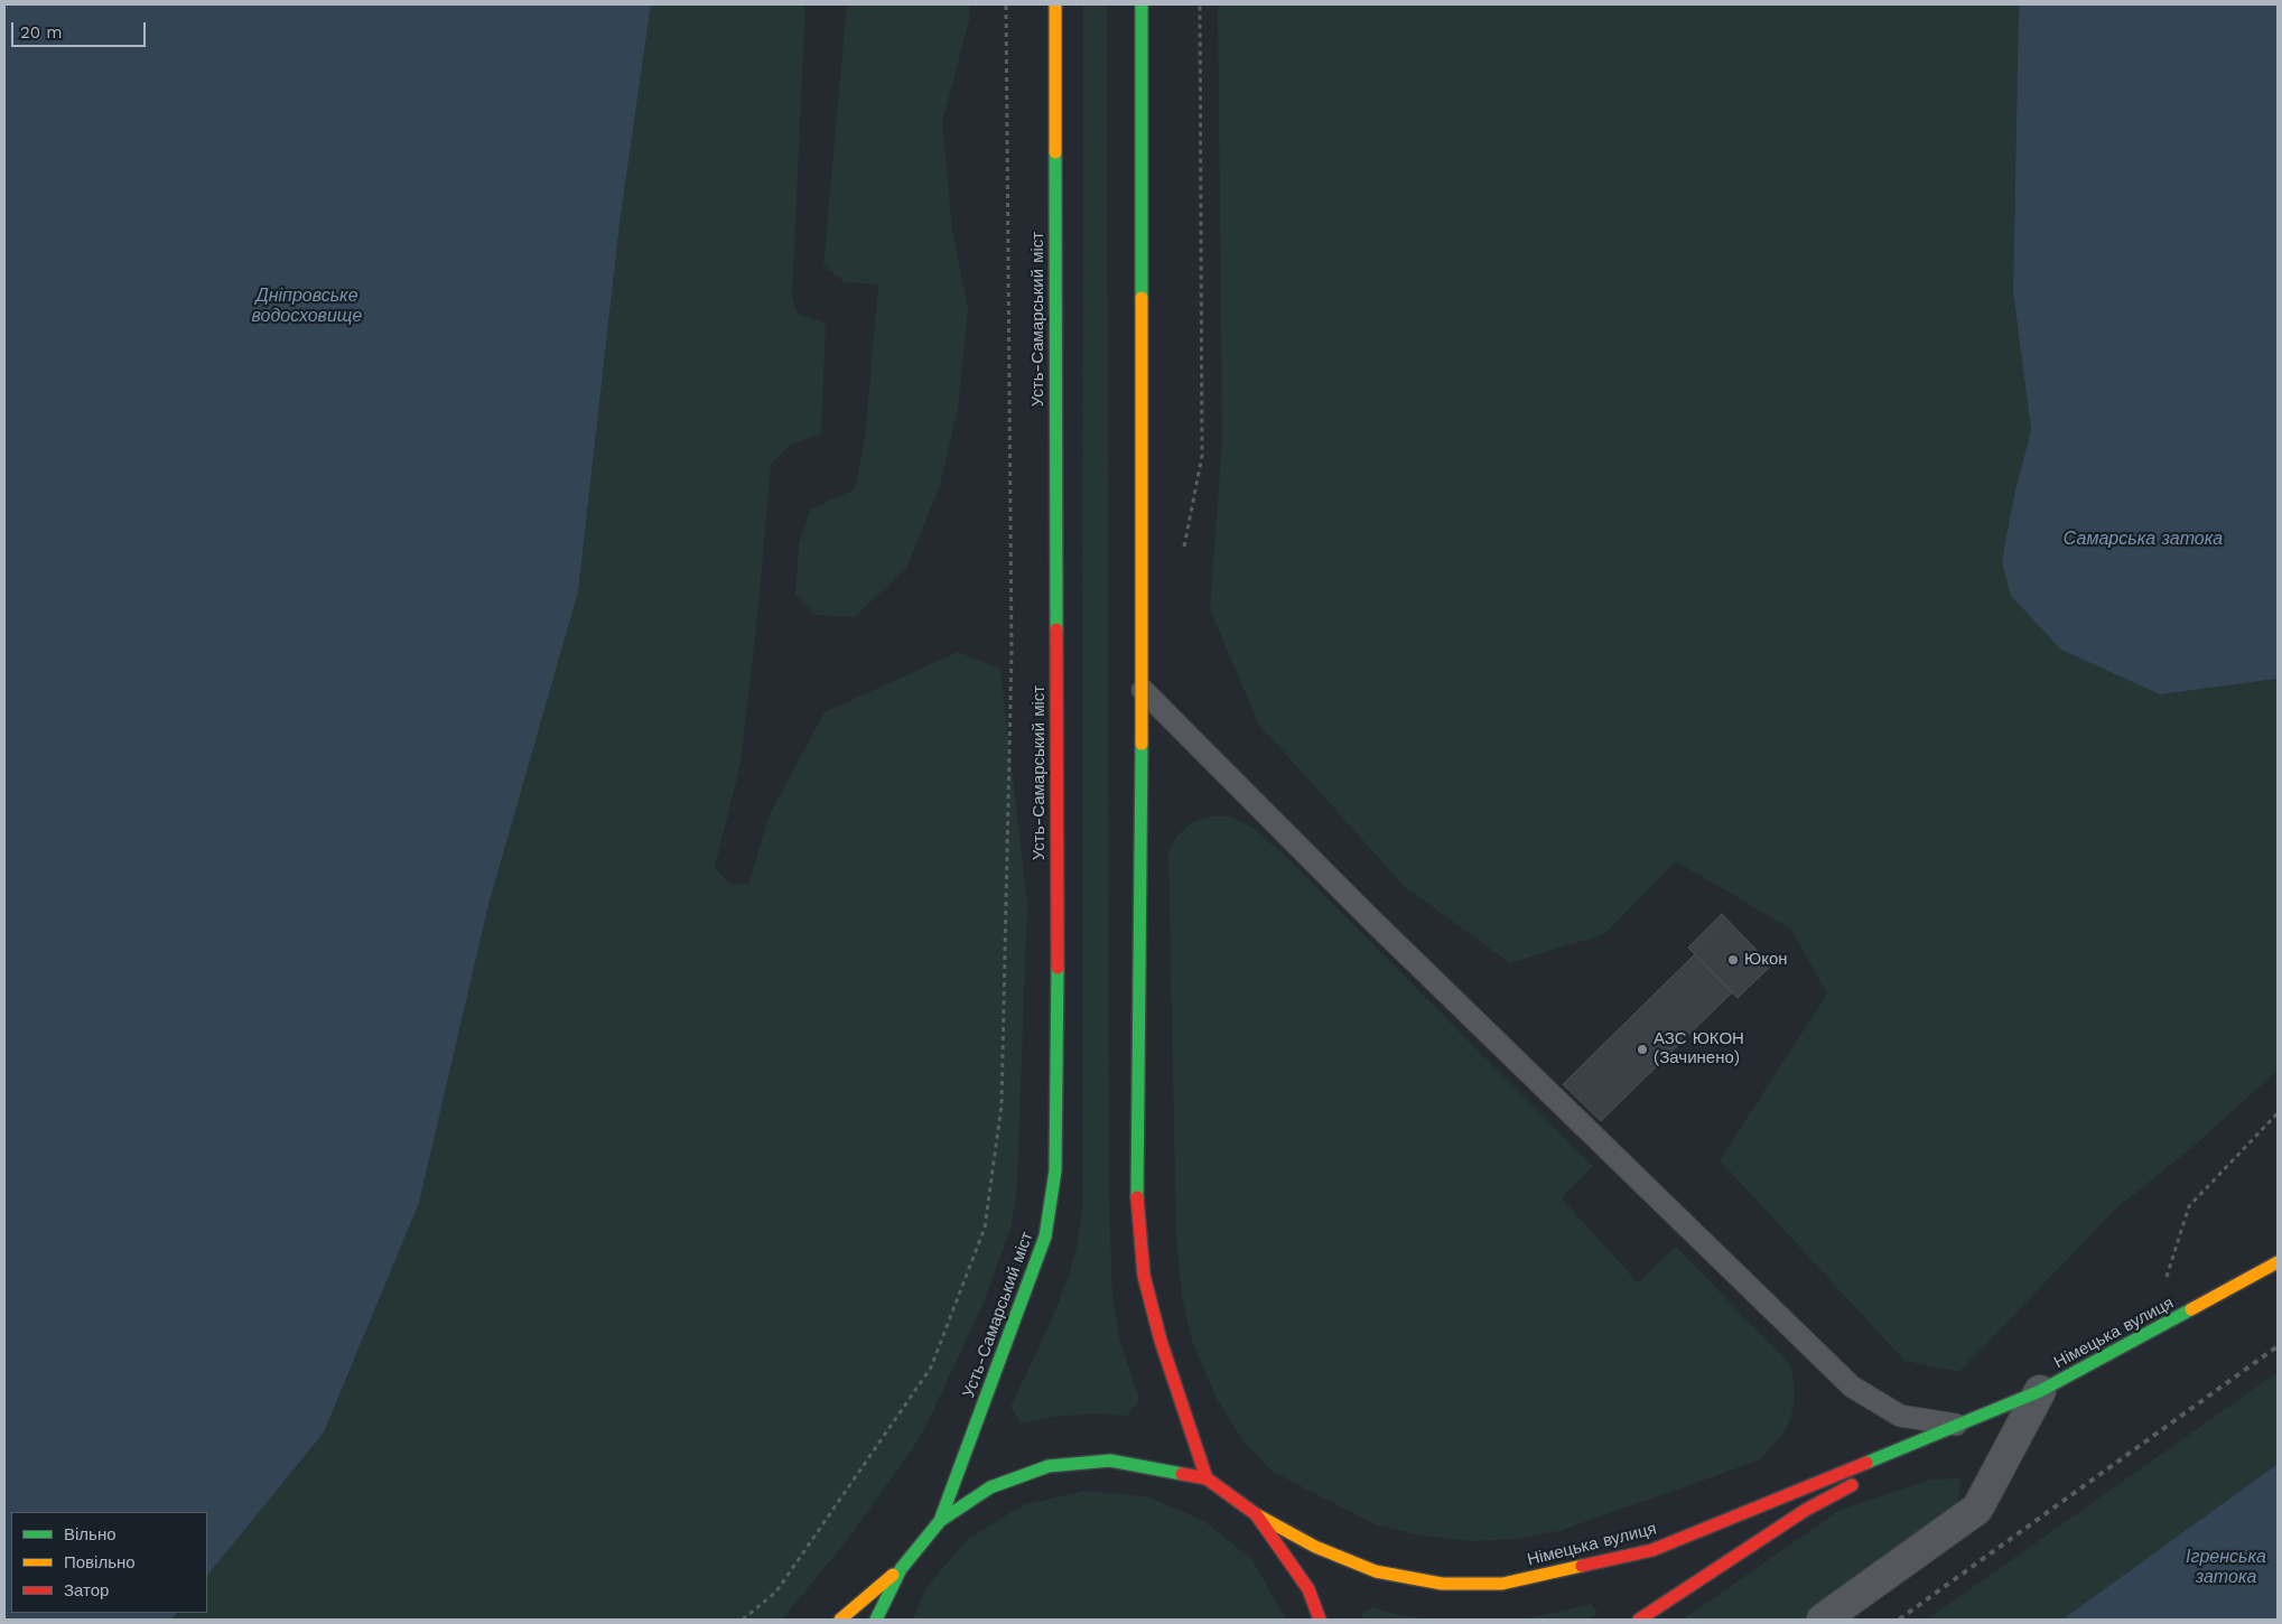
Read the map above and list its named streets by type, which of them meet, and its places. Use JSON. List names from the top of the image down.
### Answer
{
  "streets": {
    "main road": ["Усть-Самарський міст", "Німецька вулиця"]
  },
  "water": ["Дніпровське водосховище", "Самарська затока", "Ігренська затока"],
  "places": ["Юкон", "АЗС ЮКОН (Зачинено)"],
  "legend": ["Вільно", "Повільно", "Затор"],
  "scale_bar": "20 m"
}
